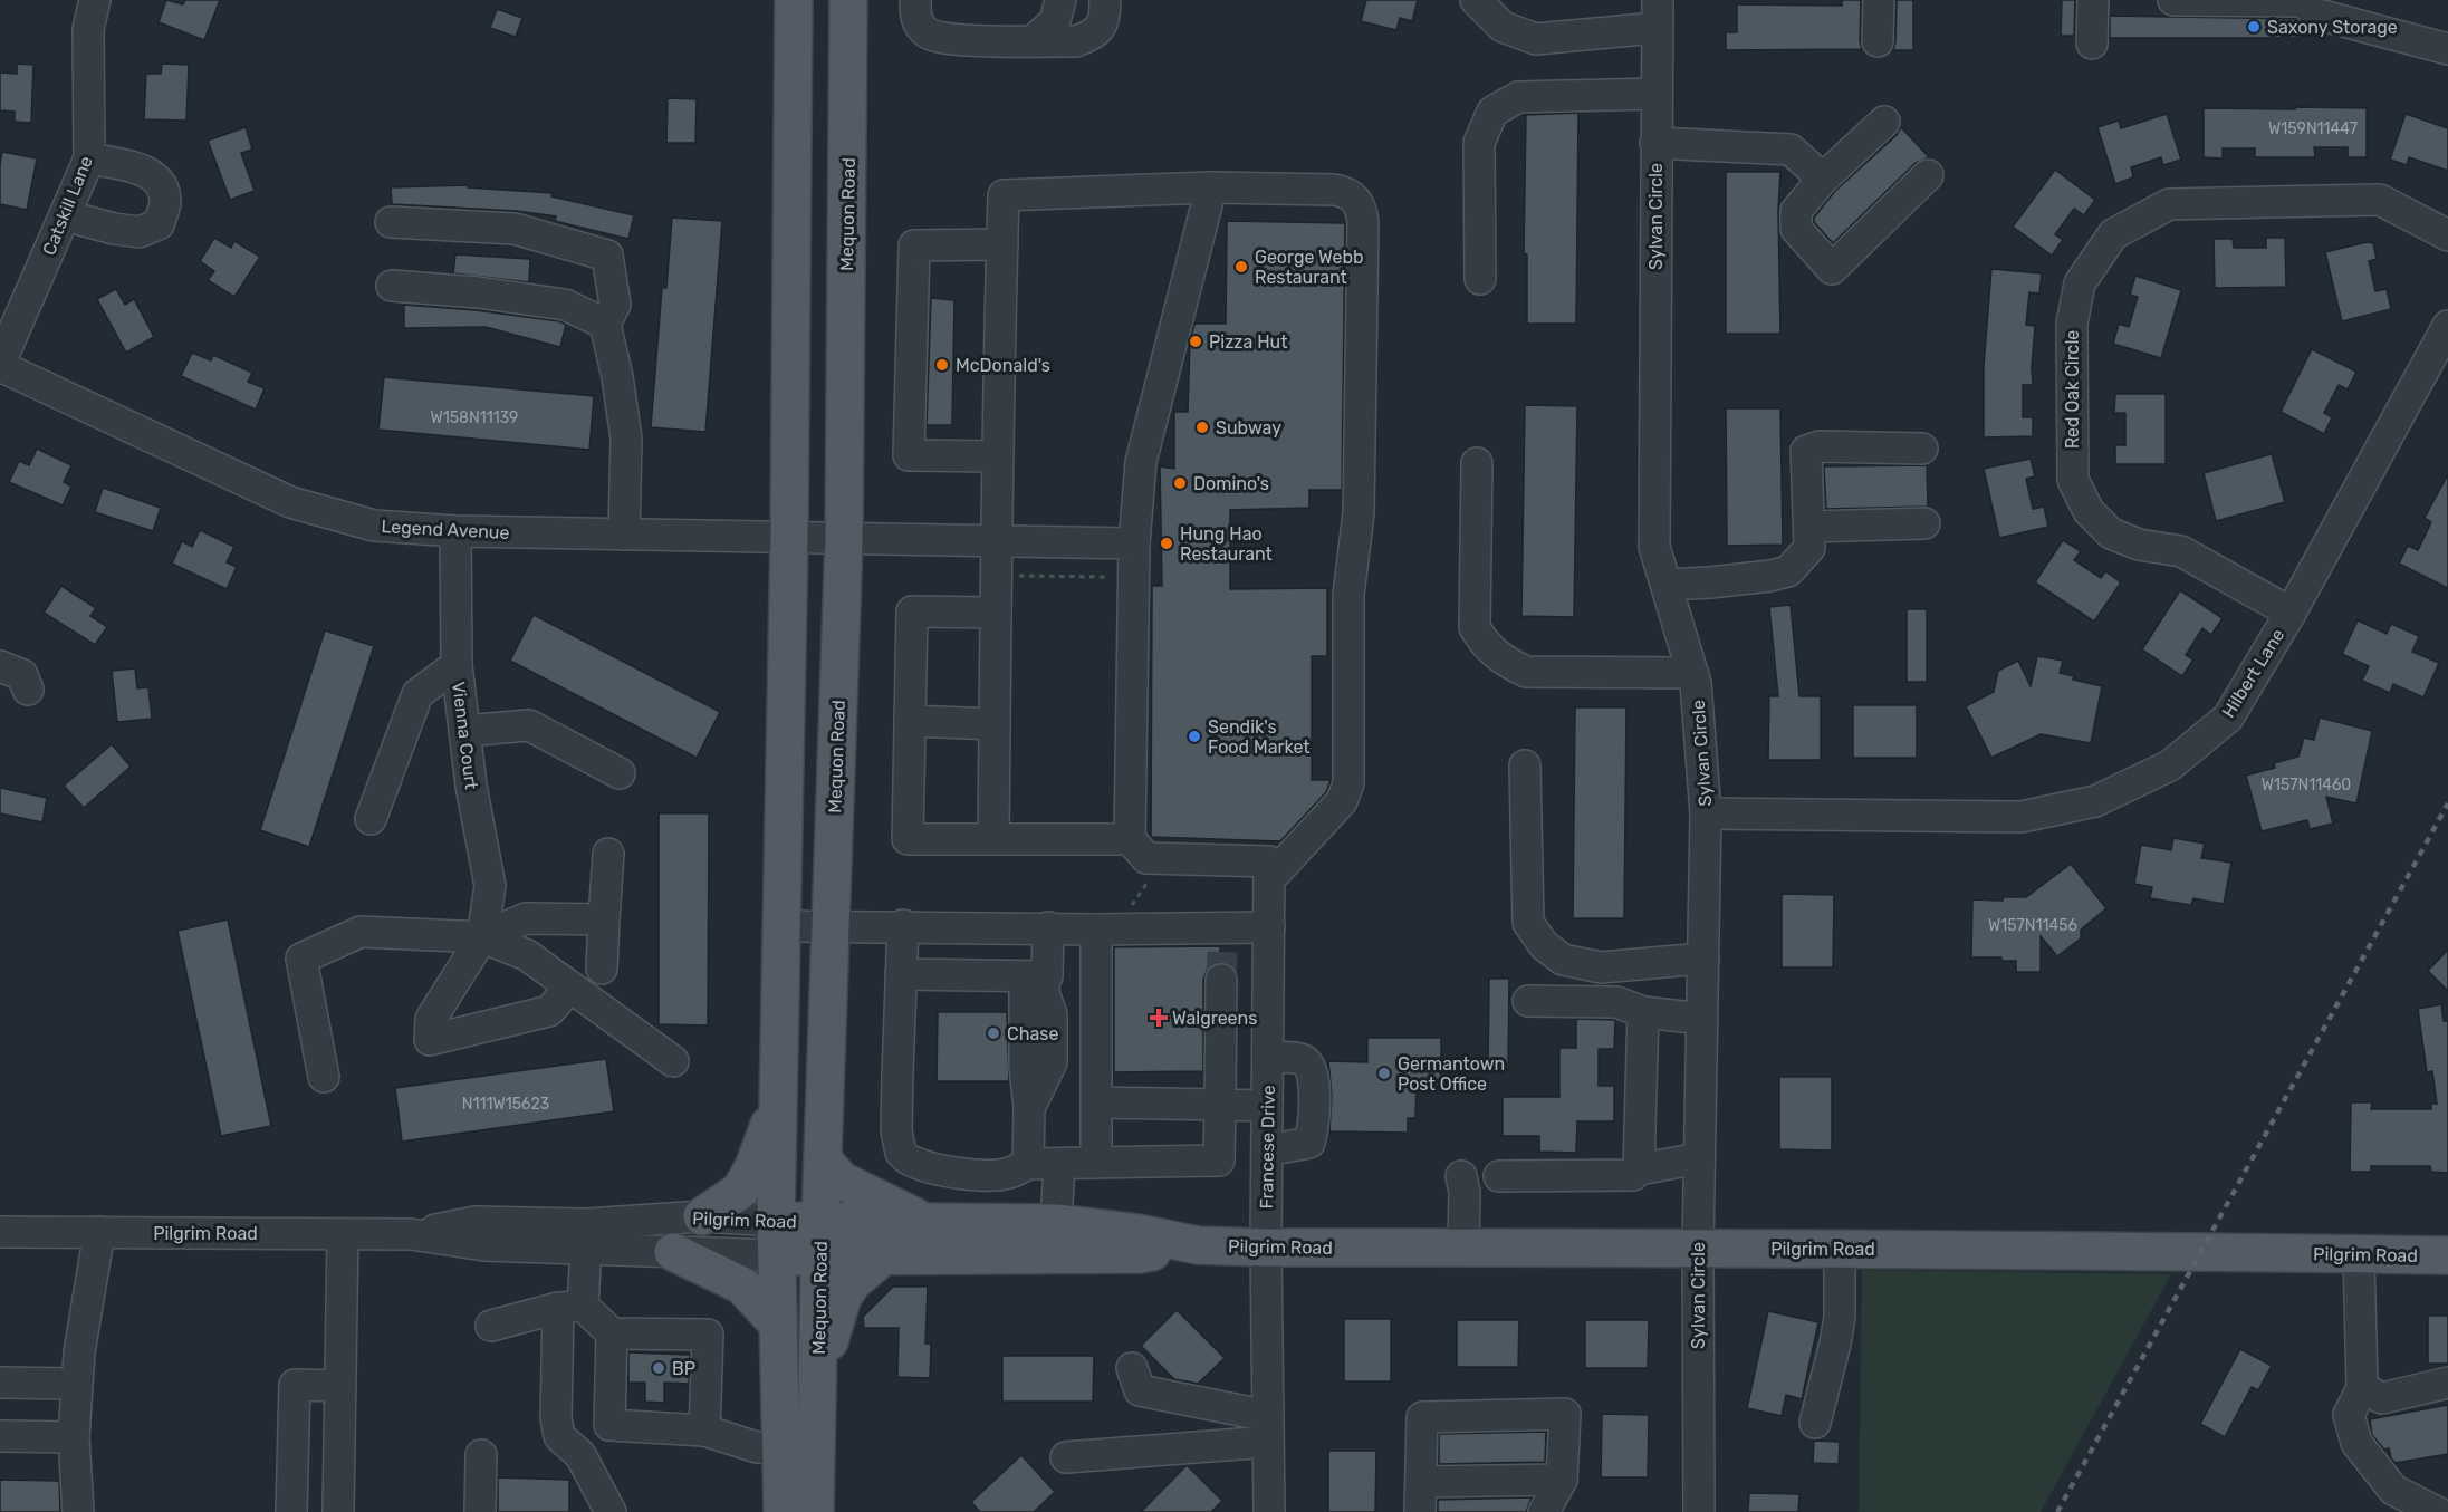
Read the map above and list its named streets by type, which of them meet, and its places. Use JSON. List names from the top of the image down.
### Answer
{
  "streets": {
    "main road": ["Mequon Road", "Pilgrim Road"],
    "street": [
      "Catskill Lane",
      "Sylvan Circle",
      "Red Oak Circle",
      "Legend Avenue",
      "Hilbert Lane",
      "Vienna Court",
      "Francese Drive"
    ]
  },
  "crossings": [
    ["Catskill Lane", "Legend Avenue"],
    ["Mequon Road", "Legend Avenue"],
    ["Mequon Road", "Pilgrim Road"],
    ["Sylvan Circle", "Hilbert Lane"],
    ["Sylvan Circle", "Pilgrim Road"],
    ["Red Oak Circle", "Hilbert Lane"],
    ["Legend Avenue", "Vienna Court"],
    ["Francese Drive", "Pilgrim Road"]
  ],
  "places": {
    "other": [
      "Saxony Storage",
      "George Webb Restaurant",
      "Pizza Hut",
      "McDonald's",
      "Subway",
      "Domino's",
      "Hung Hao Restaurant",
      "Sendik's Food Market",
      "Chase",
      "Germantown Post Office",
      "BP"
    ],
    "health": ["Walgreens"]
  },
  "house_numbers": [
    "W159N11447",
    "W158N11139",
    "W157N11460",
    "W157N11456",
    "N111W15623"
  ]
}
